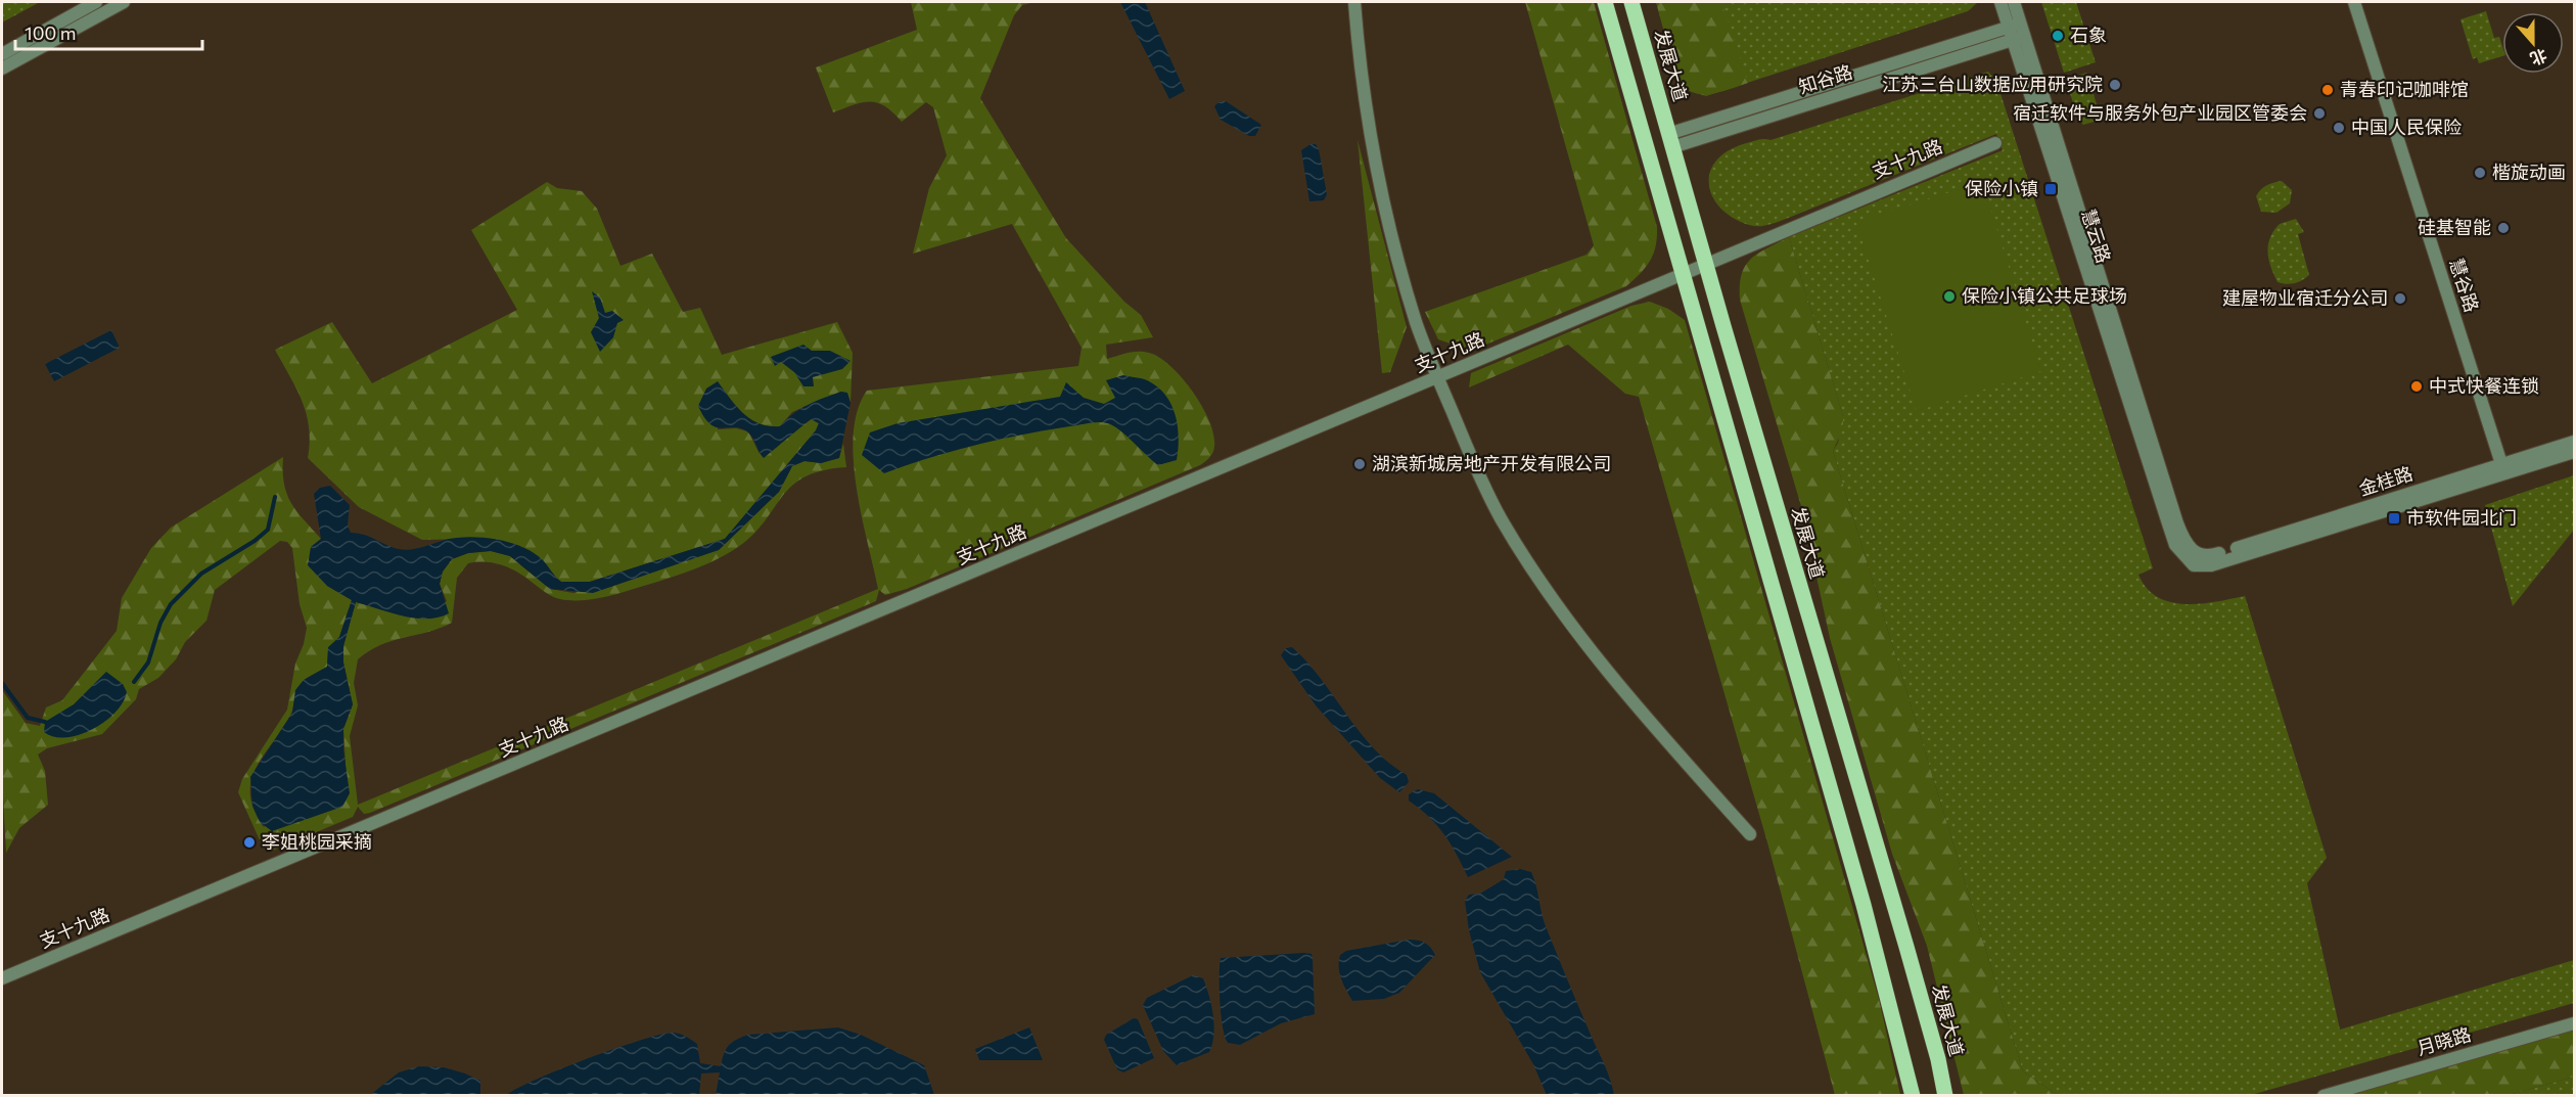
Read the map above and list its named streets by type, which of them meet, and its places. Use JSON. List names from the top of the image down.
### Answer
{
  "streets": {
    "main road": ["发展大道"],
    "street": [
      "知谷路",
      "支十九路",
      "慧云路",
      "慧谷路",
      "金桂路",
      "月晓路"
    ]
  },
  "crossings": [
    ["发展大道", "知谷路"],
    ["发展大道", "支十九路"],
    ["知谷路", "慧云路"],
    ["慧云路", "金桂路"],
    ["慧谷路", "金桂路"]
  ],
  "places": {
    "other": [
      "石象",
      "江苏三台山数据应用研究院",
      "青春印记咖啡馆",
      "宿迁软件与服务外包产业园区管委会",
      "中国人民保险",
      "楷旋动画",
      "硅基智能",
      "保险小镇公共足球场",
      "建屋物业宿迁分公司",
      "中式快餐连锁",
      "湖滨新城房地产开发有限公司",
      "李姐桃园采摘"
    ],
    "transit": ["保险小镇", "市软件园北门"]
  },
  "scale_bar": "100 m",
  "north": "bottom"
}
